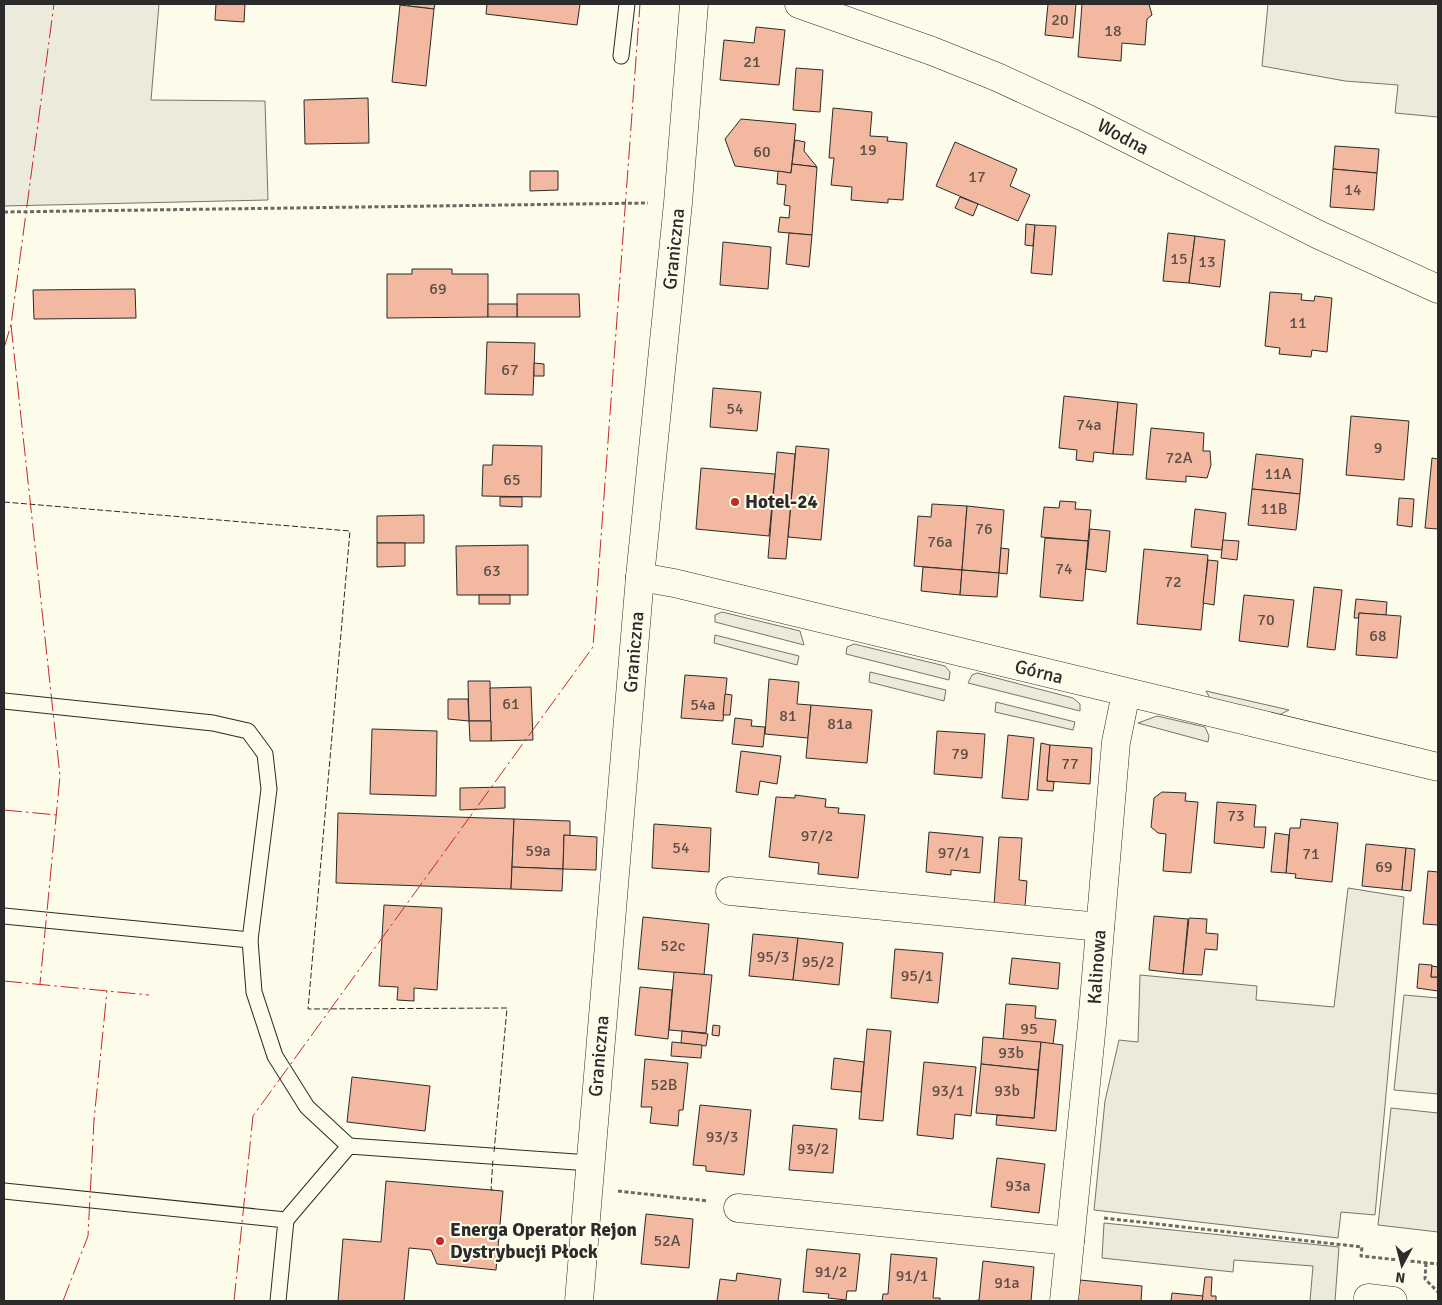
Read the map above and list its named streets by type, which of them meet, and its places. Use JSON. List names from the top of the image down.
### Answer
{
  "streets": {
    "street": [
      "Wodna",
      "Graniczna",
      "Górna",
      "Kalinowa"
    ]
  },
  "crossings": [
    ["Graniczna", "Górna"],
    ["Górna", "Kalinowa"]
  ],
  "places": ["Hotel-24", "Energa Operator Rejon Dystrybucji Płock"],
  "house_numbers": [
    "20",
    "18",
    "21",
    "19",
    "60",
    "17",
    "14",
    "15",
    "13",
    "69",
    "11",
    "67",
    "54",
    "74a",
    "9",
    "72A",
    "11A",
    "65",
    "11B",
    "76",
    "76a",
    "74",
    "63",
    "72",
    "70",
    "68",
    "61",
    "54a",
    "81",
    "81a",
    "79",
    "77",
    "73",
    "97/2",
    "54",
    "59a",
    "97/1",
    "71",
    "69",
    "52c",
    "95/3",
    "95/2",
    "95/1",
    "95",
    "93b",
    "52B",
    "93/1",
    "93b",
    "93/3",
    "93/2",
    "93a",
    "52A",
    "91/2",
    "91/1",
    "91a"
  ],
  "north": "bottom"
}
